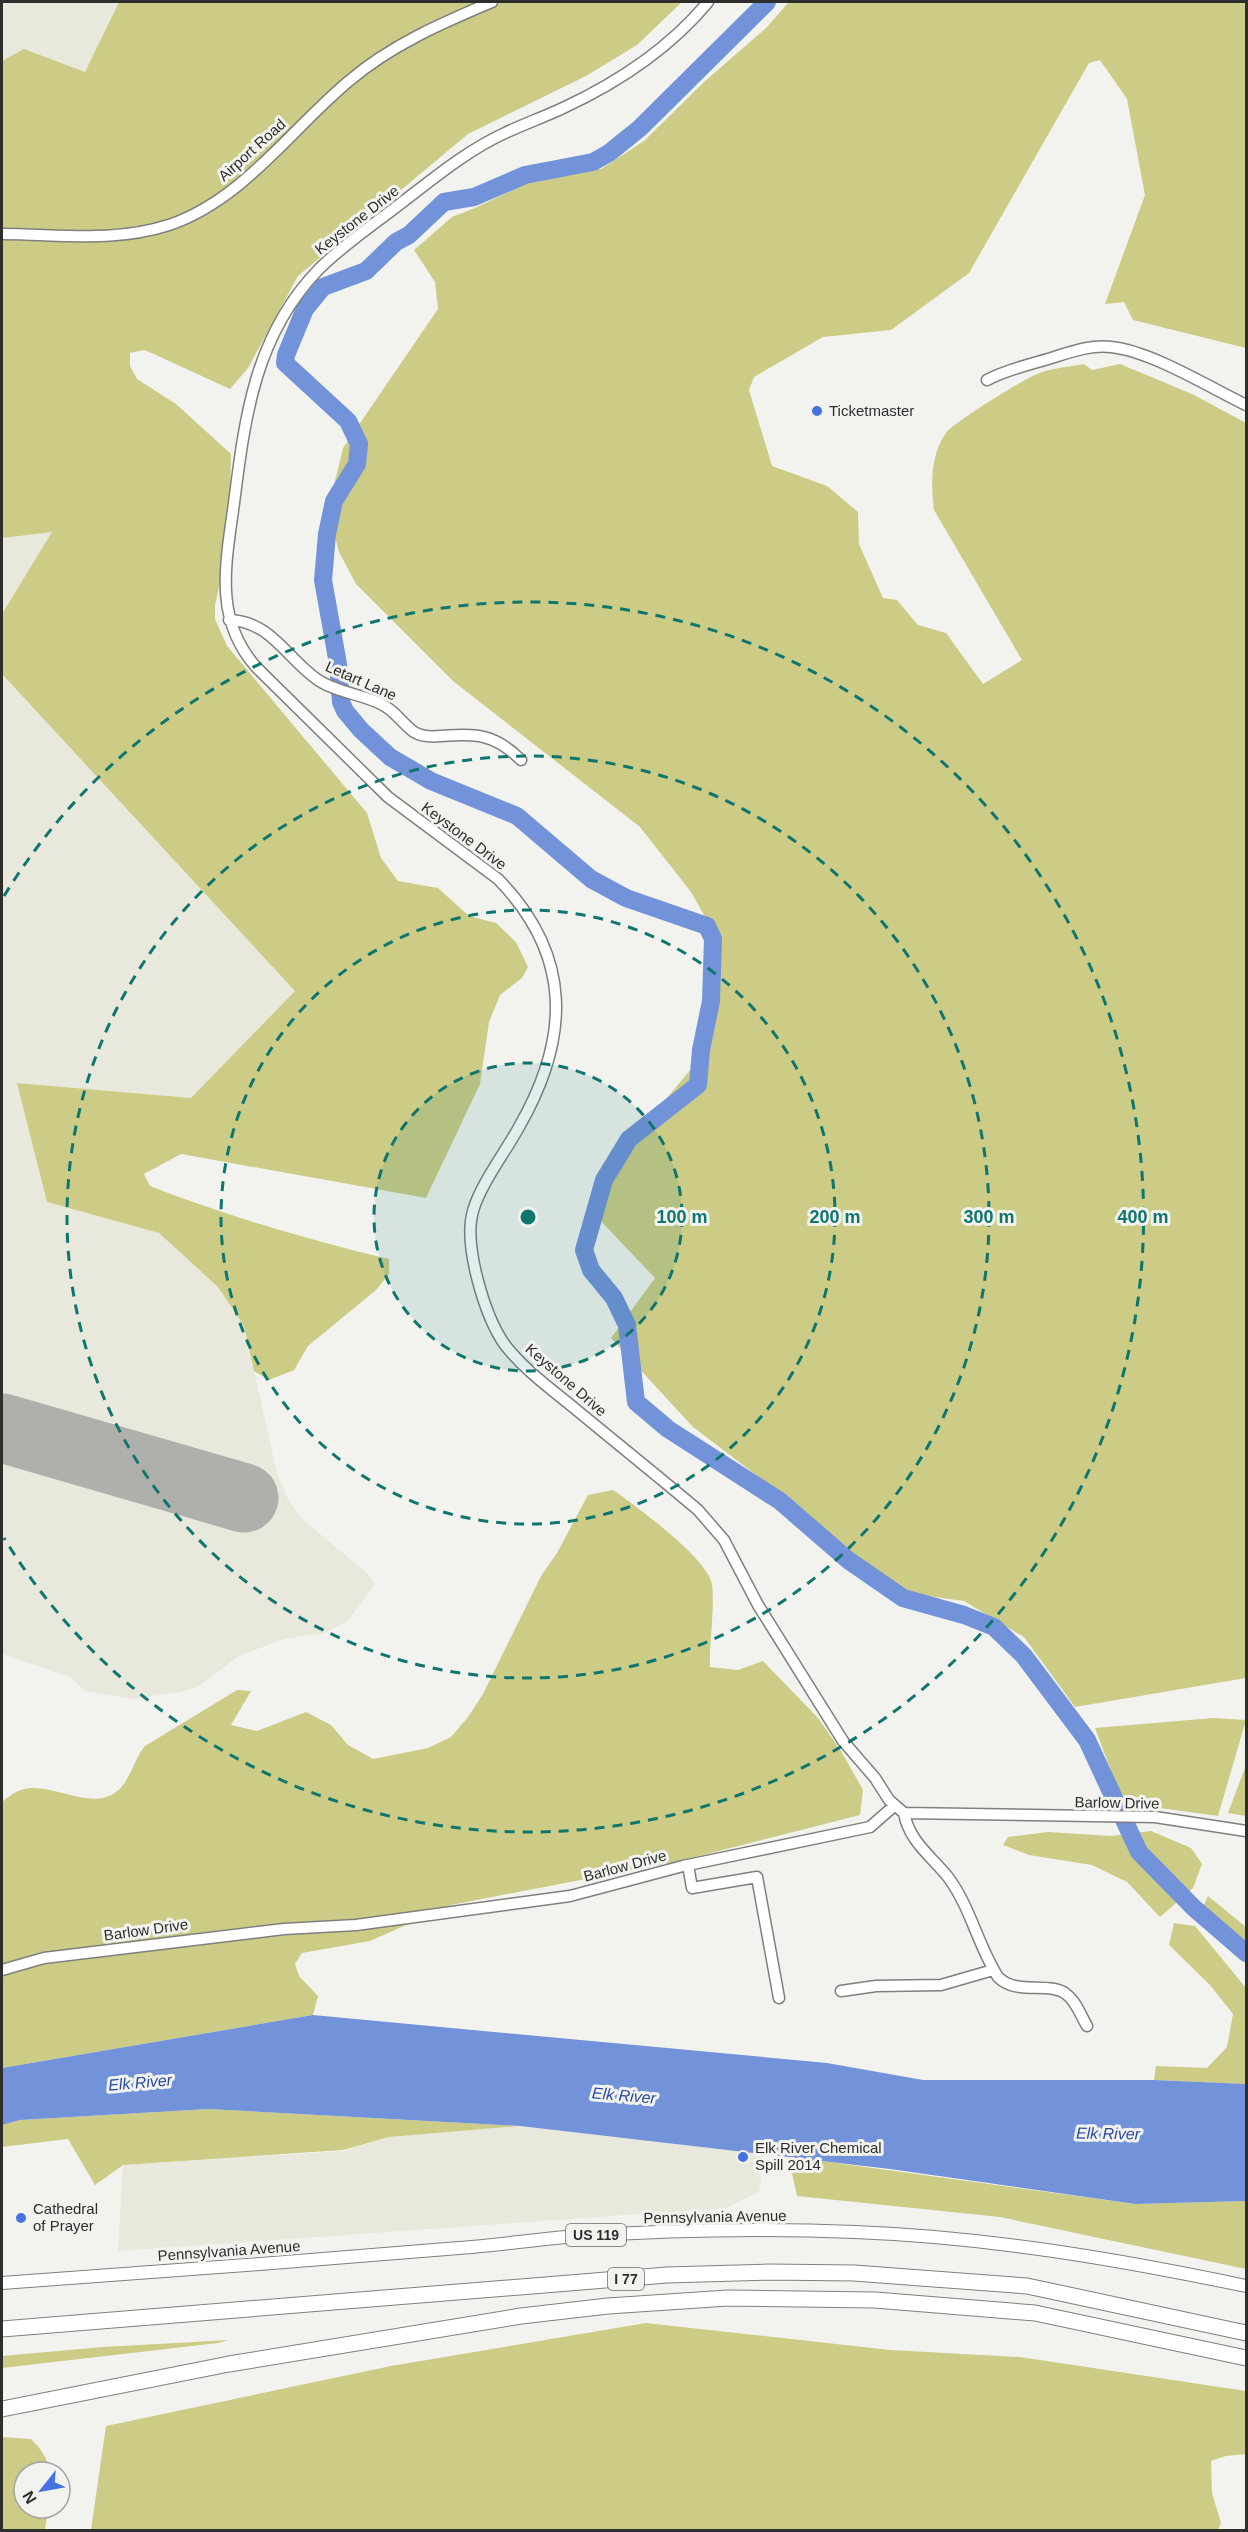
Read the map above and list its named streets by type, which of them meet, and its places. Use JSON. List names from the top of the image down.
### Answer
{
  "streets": {
    "highway": ["I 77"],
    "main road": ["Pennsylvania Avenue", "US 119"],
    "street": [
      "Airport Road",
      "Keystone Drive",
      "Letart Lane",
      "Barlow Drive"
    ]
  },
  "crossings": [
    ["Keystone Drive", "Letart Lane"],
    ["Keystone Drive", "Barlow Drive"]
  ],
  "water": ["Elk River"],
  "places": ["Ticketmaster", "Elk River Chemical Spill 2014", "Cathedral of Prayer"],
  "north": "bottom left",
  "rings": [
    "100 m",
    "200 m",
    "300 m",
    "400 m"
  ]
}
